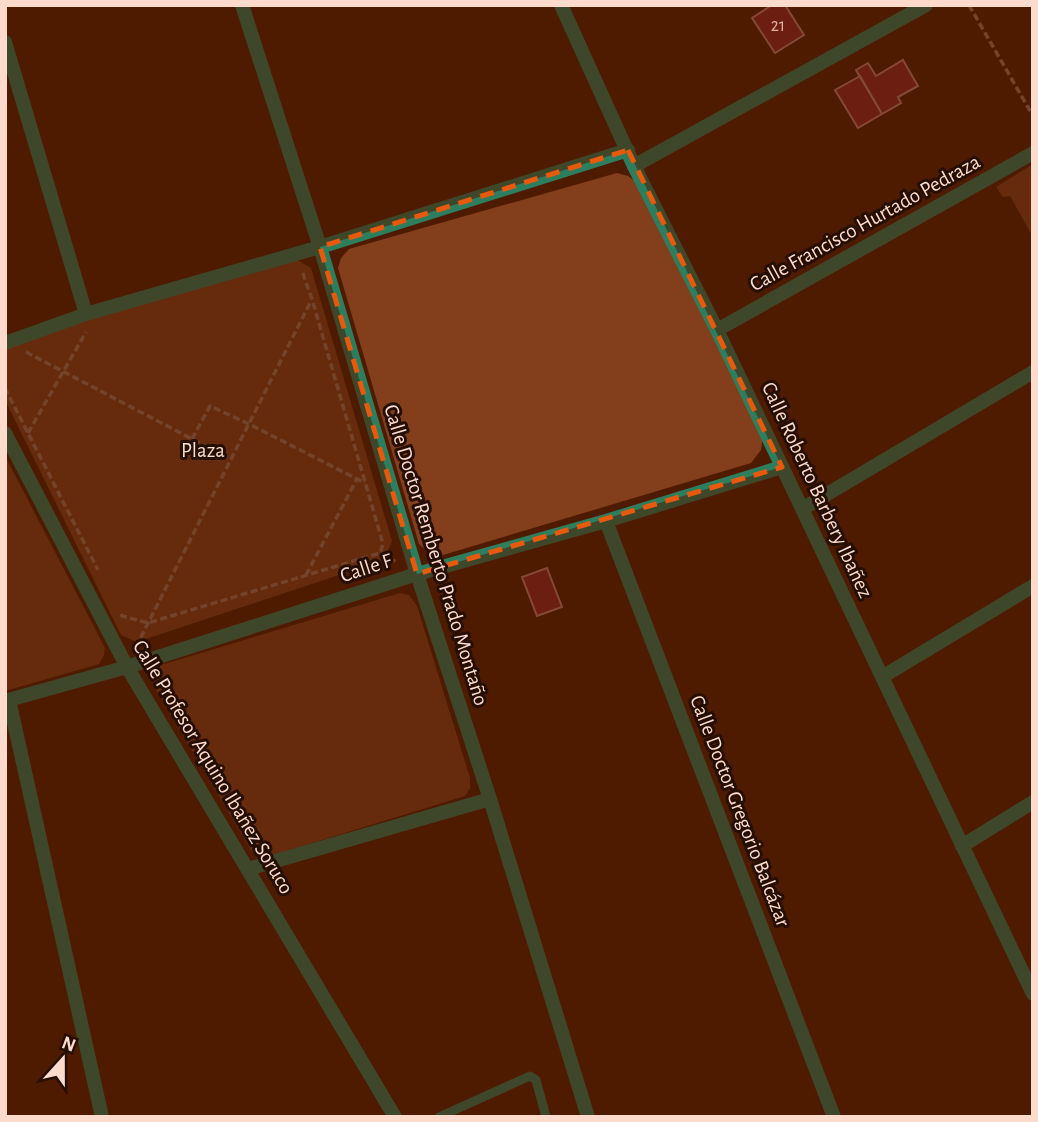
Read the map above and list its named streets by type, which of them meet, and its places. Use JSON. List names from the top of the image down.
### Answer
{
  "streets": {
    "street": [
      "Calle Francisco Hurtado Pedraza",
      "Calle Roberto Barbery Ibañez",
      "Calle Doctor Remberto Prado Montaño",
      "Calle F",
      "Calle Profesor Aquino Ibañez Soruco",
      "Calle Doctor Gregorio Balcázar"
    ]
  },
  "crossings": [
    ["Calle Francisco Hurtado Pedraza", "Calle Roberto Barbery Ibañez"],
    ["Calle Roberto Barbery Ibañez", "Calle F"],
    ["Calle Doctor Remberto Prado Montaño", "Calle F"],
    ["Calle F", "Calle Profesor Aquino Ibañez Soruco"],
    ["Calle F", "Calle Doctor Gregorio Balcázar"]
  ],
  "parks": ["Plaza"],
  "house_numbers": ["21"],
  "north": "top"
}
